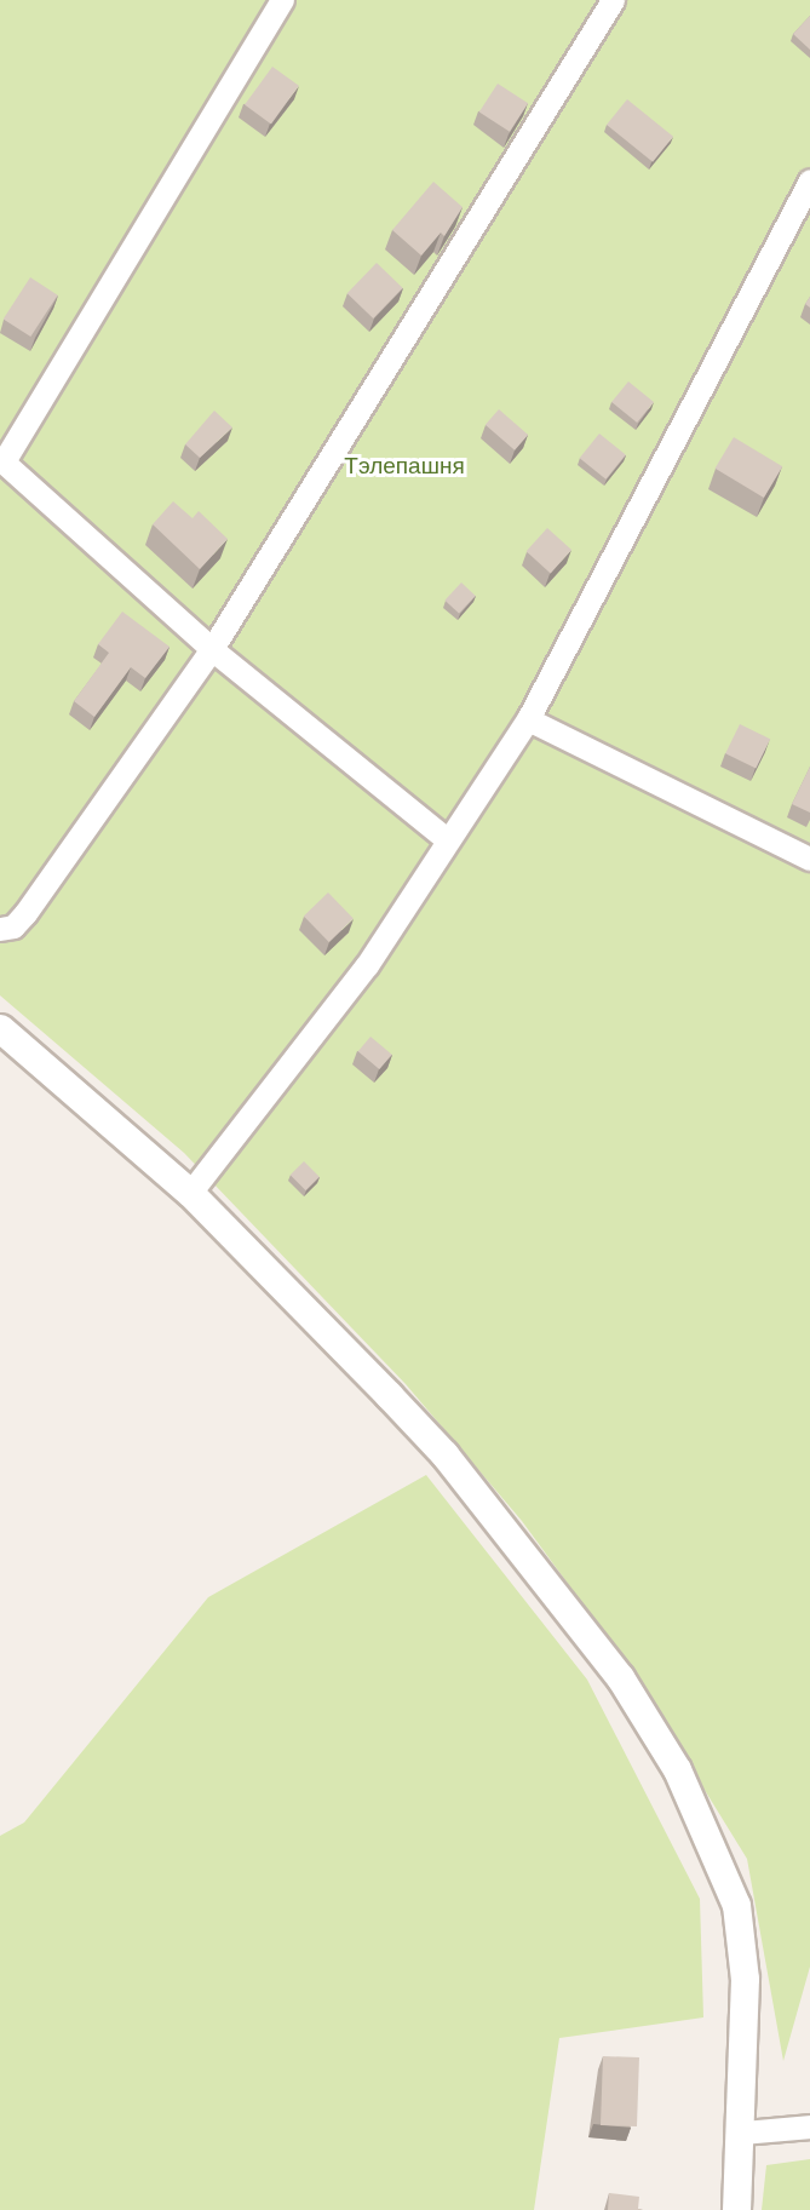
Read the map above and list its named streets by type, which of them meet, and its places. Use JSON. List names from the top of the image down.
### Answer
{
  "parks": ["Тэлепашня"]
}
